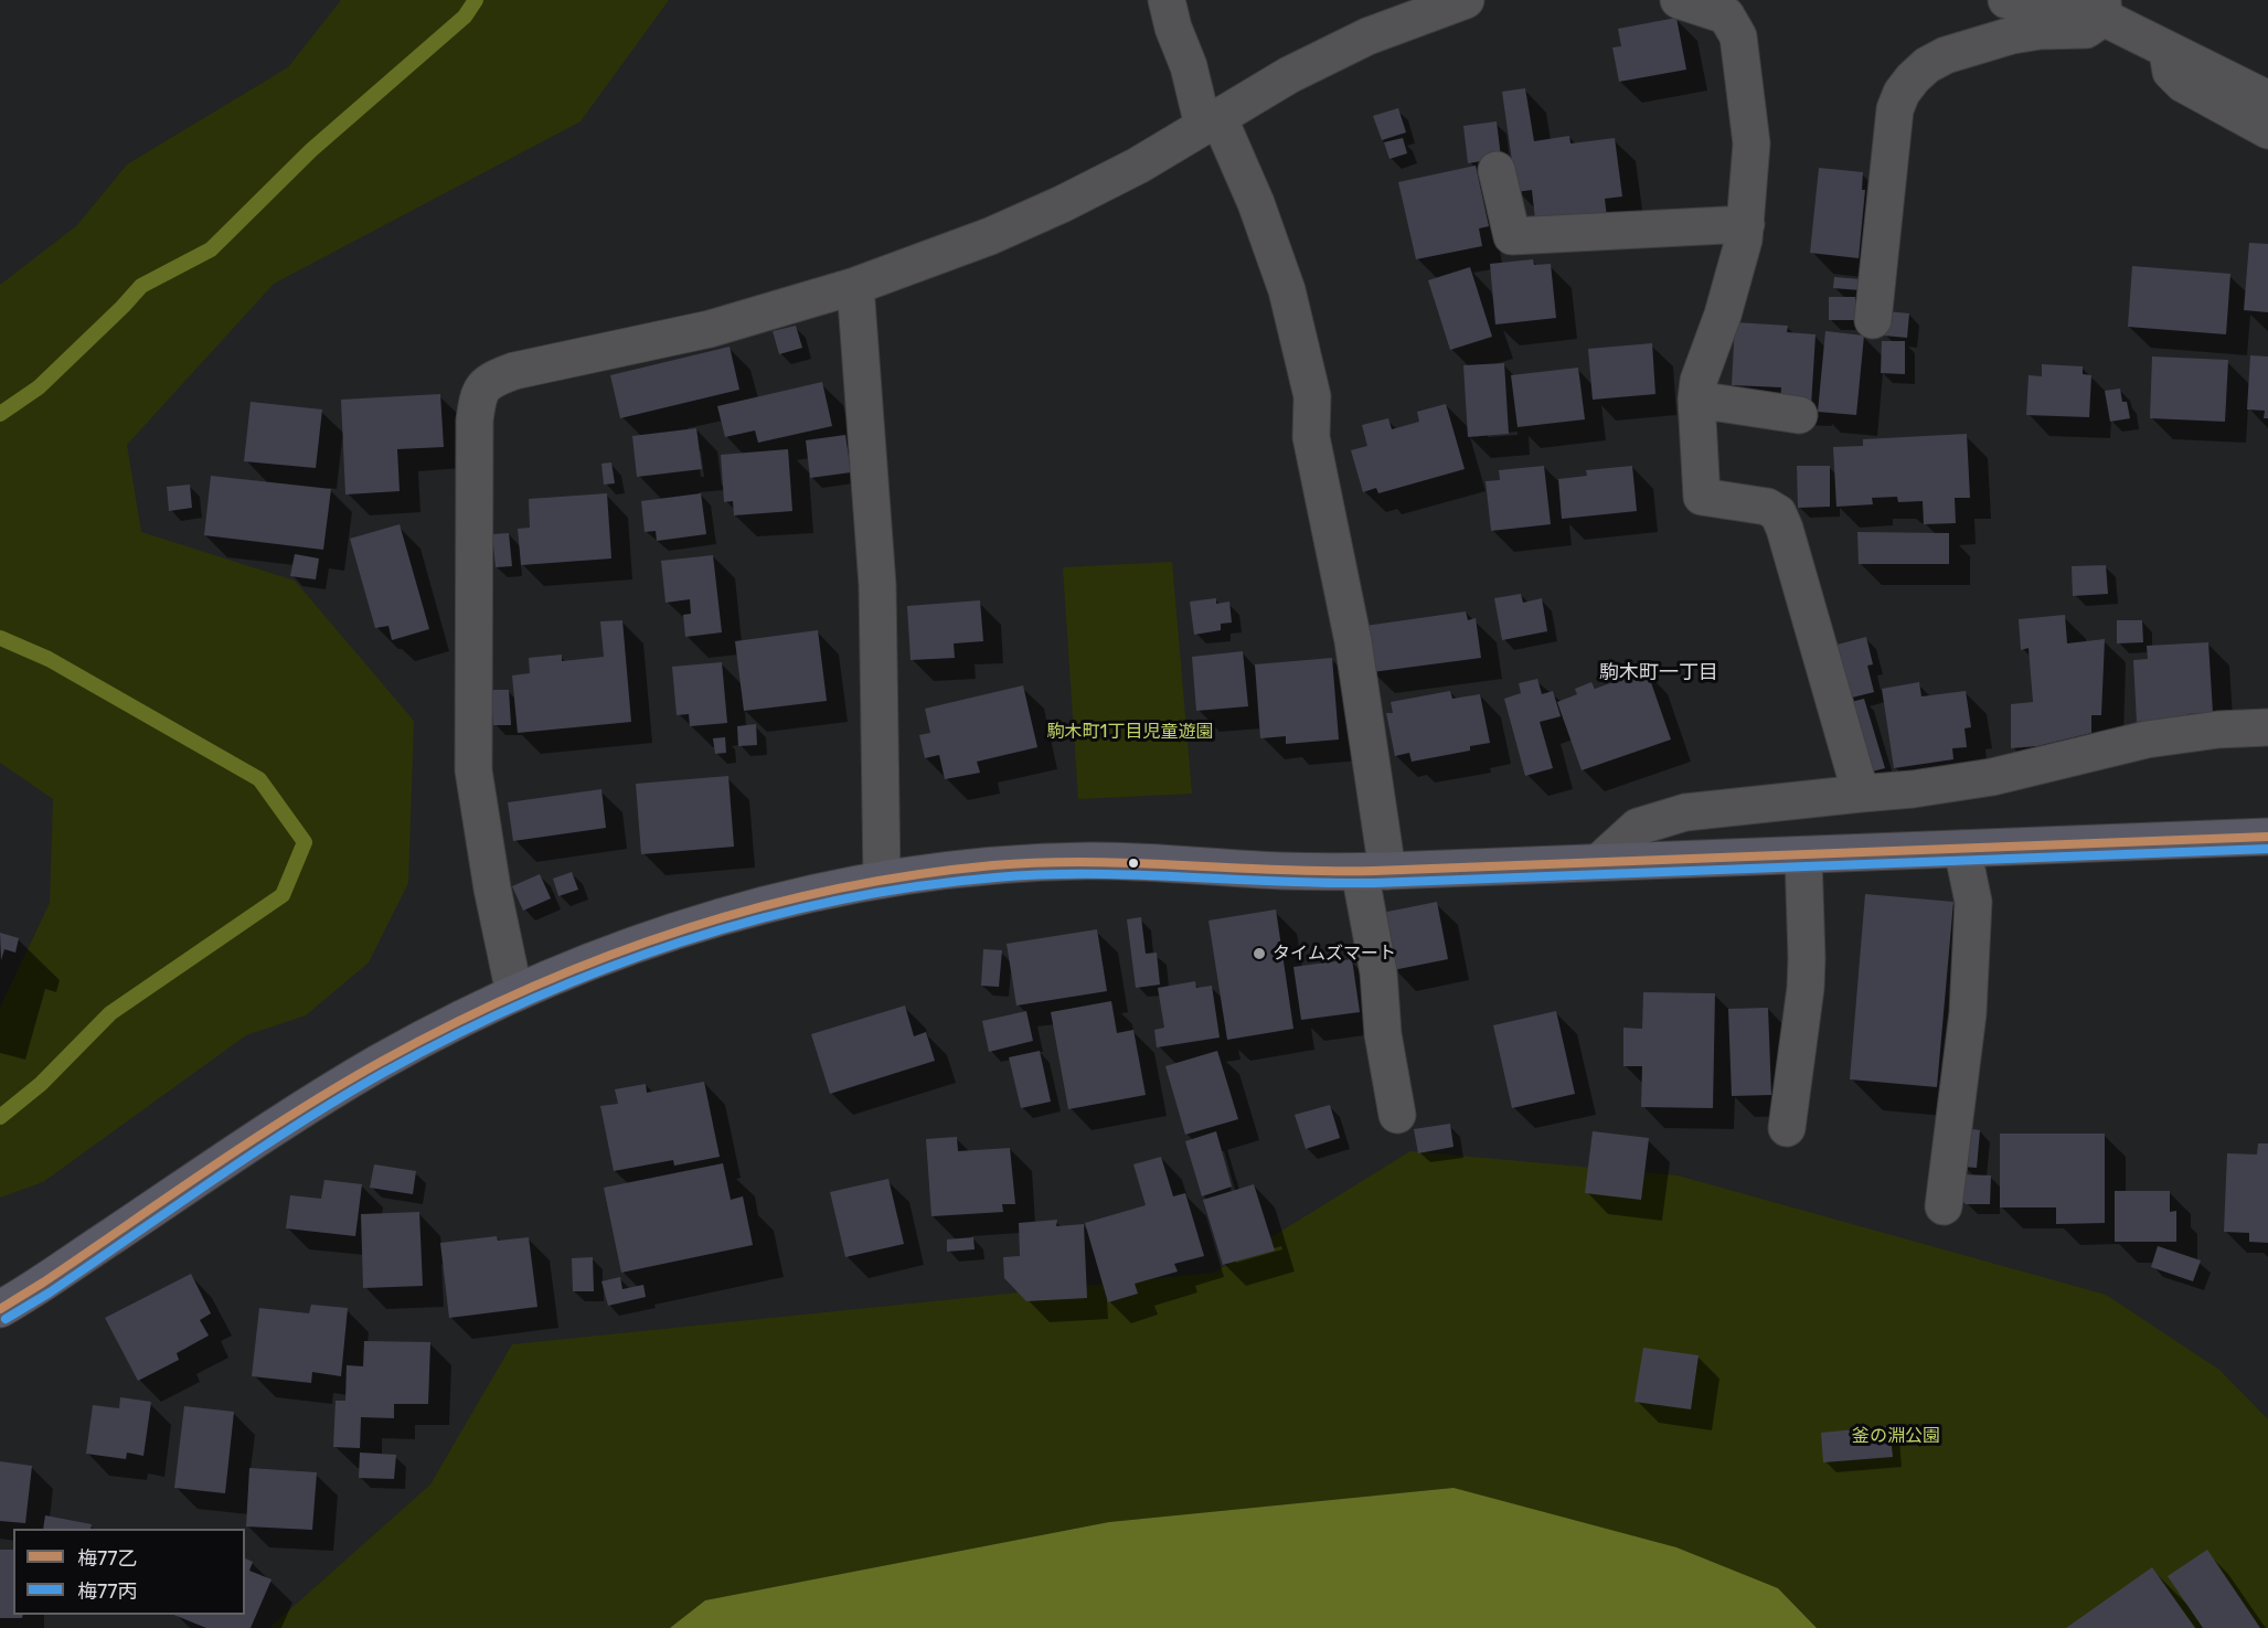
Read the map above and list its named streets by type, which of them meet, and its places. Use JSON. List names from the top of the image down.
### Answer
{
  "districts": ["駒木町一丁目"],
  "parks": ["駒木町1丁目児童遊園", "釜の淵公園"],
  "places": ["タイムズマート"],
  "lines": ["transit line 梅77乙", "transit line 梅77丙"],
  "legend": ["梅77乙", "梅77丙"]
}
